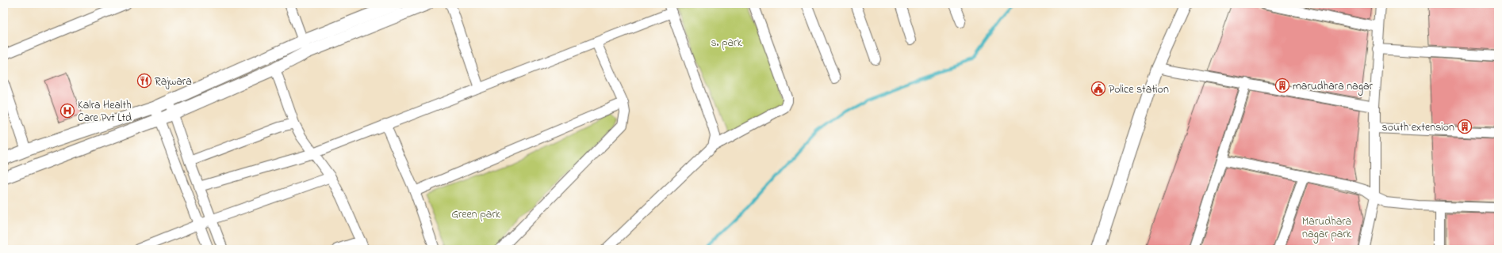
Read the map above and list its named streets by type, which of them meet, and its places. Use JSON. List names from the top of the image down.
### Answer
{
  "parks": ["s. park", "Green park", "Marudhara nagar park"],
  "places": {
    "restaurant": ["Rajwara"],
    "building": ["marudhara nagar", "south extension"],
    "public building": ["Police station"],
    "hospital": ["Kalra Health Care Pvt Ltd"]
  }
}
